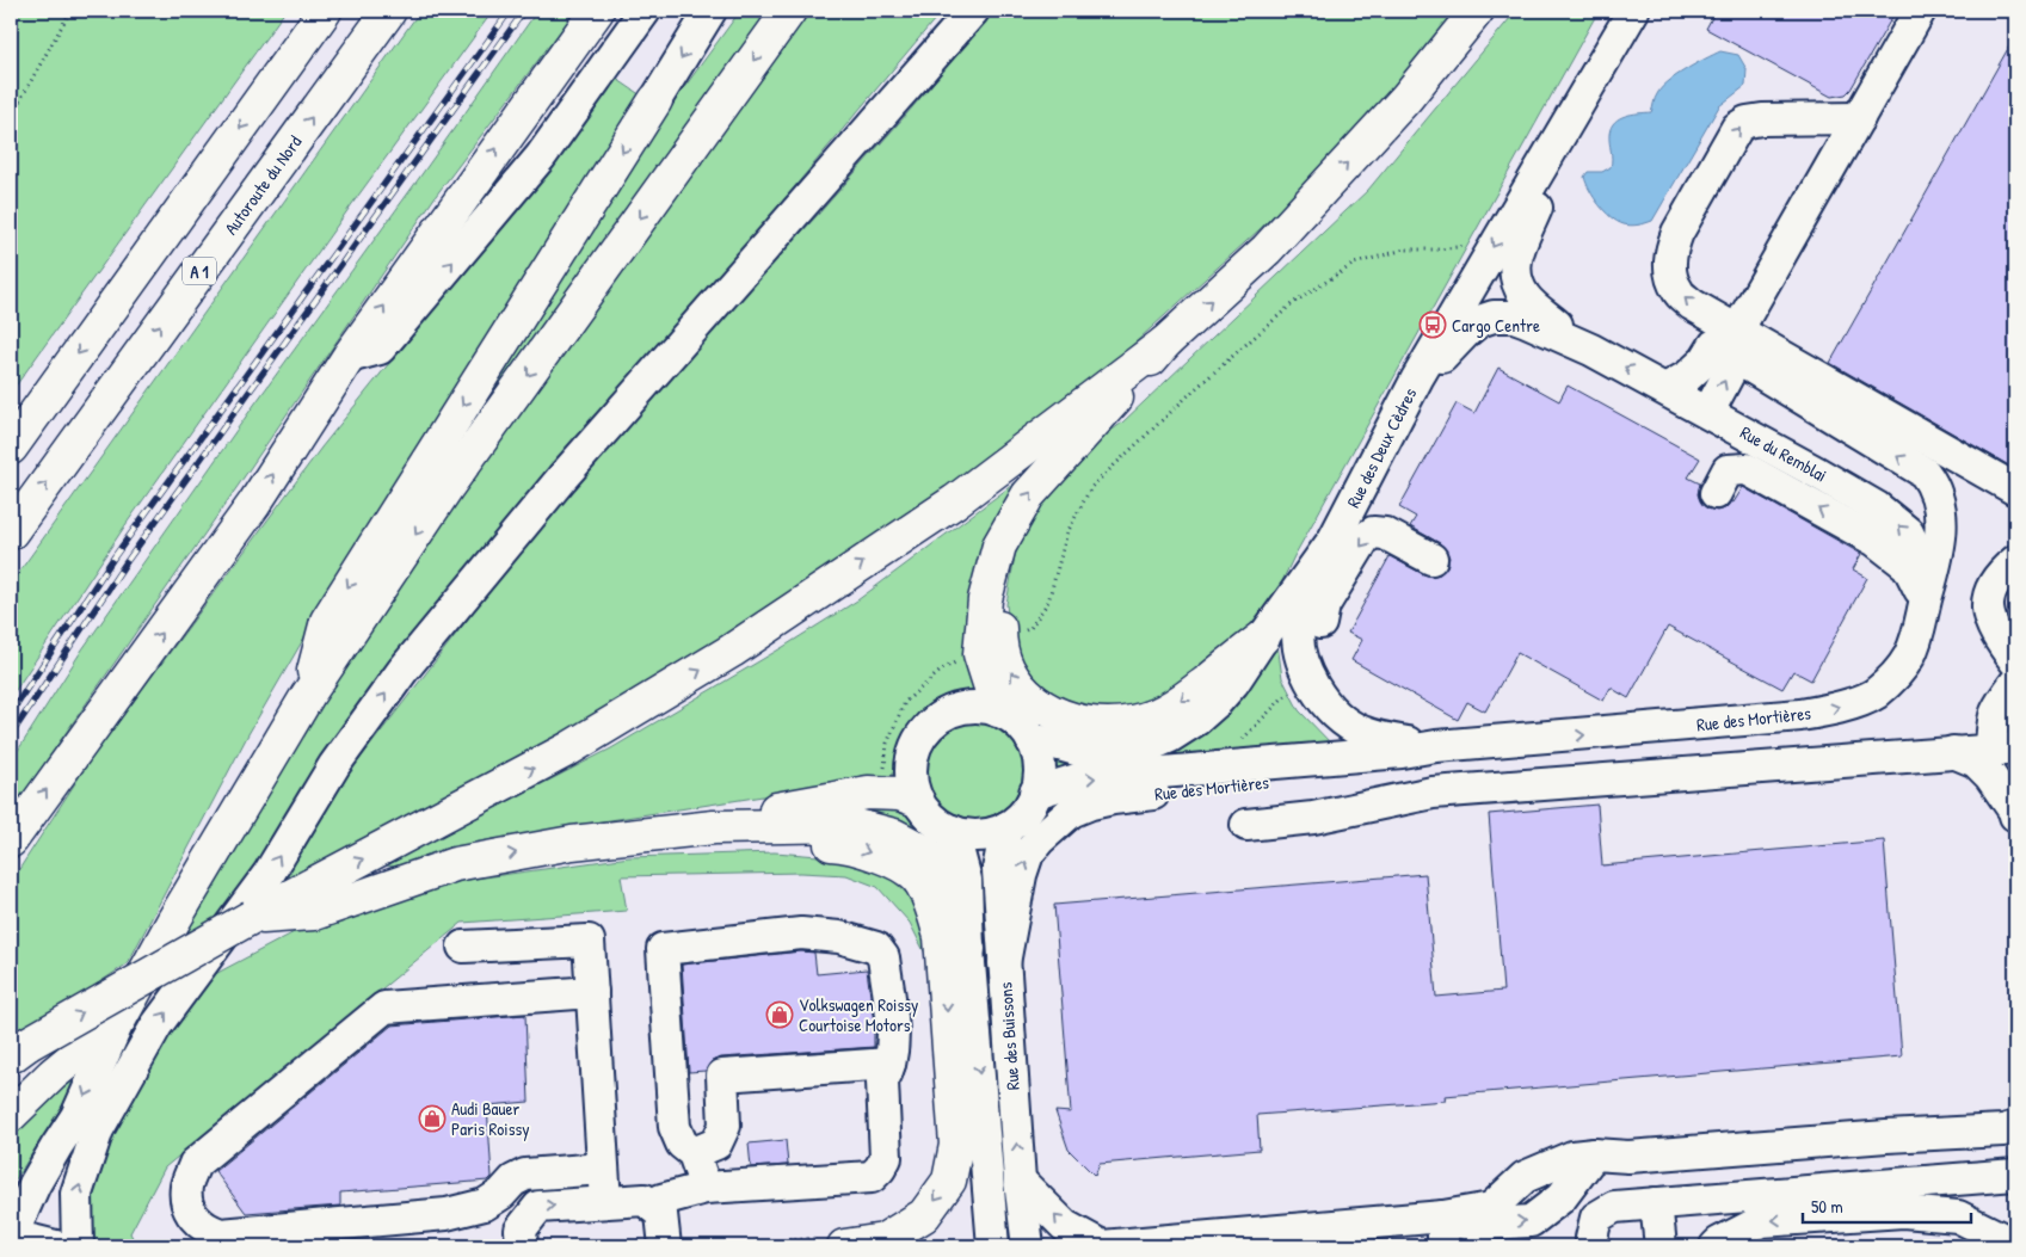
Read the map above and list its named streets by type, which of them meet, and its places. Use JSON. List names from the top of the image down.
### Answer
{
  "streets": {
    "main road": ["Autoroute du Nord", "A 1"],
    "street": [
      "Rue des Deux Cèdres",
      "Rue du Remblai",
      "Rue des Mortières",
      "Rue des Buissons"
    ]
  },
  "crossings": [
    ["Rue des Deux Cèdres", "Rue du Remblai"],
    ["Rue des Deux Cèdres", "Rue des Mortières"],
    ["Rue des Deux Cèdres", "Rue des Buissons"],
    ["Rue du Remblai", "Rue des Mortières"],
    ["Rue des Mortières", "Rue des Buissons"]
  ],
  "places": {
    "bus stop": ["Cargo Centre"],
    "shop": ["Volkswagen Roissy Courtoise Motors", "Audi Bauer Paris Roissy"]
  },
  "scale_bar": "50 m"
}
